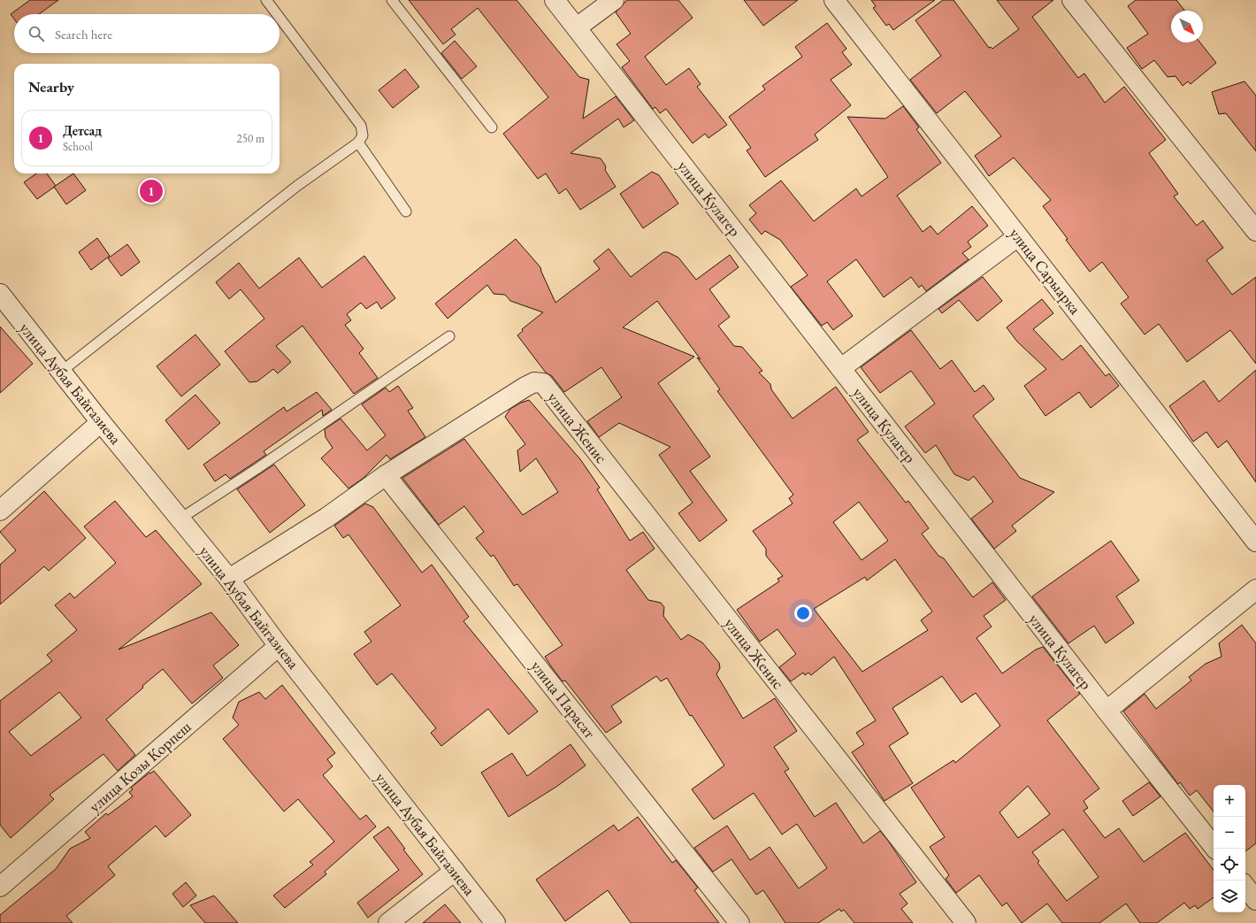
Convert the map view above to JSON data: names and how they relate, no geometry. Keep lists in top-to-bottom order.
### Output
{
  "streets": {
    "street": [
      "улица Кулагер",
      "улица Сарыарка",
      "улица Аубая Байгазиева",
      "улица Женис",
      "улица Парасат",
      "улица Козы Корпеш"
    ]
  },
  "crossings": [
    ["улица Аубая Байгазиева", "улица Козы Корпеш"],
    ["улица Женис", "улица Парасат"]
  ],
  "north": "bottom right",
  "page": {
    "search": "Search here",
    "heading": "Nearby",
    "list": [
      {
        "mark": "1",
        "name": "Детсад",
        "note": "School",
        "value": "250 m"
      }
    ],
    "pins": "1",
    "map_buttons": ["+", "−"]
  }
}
